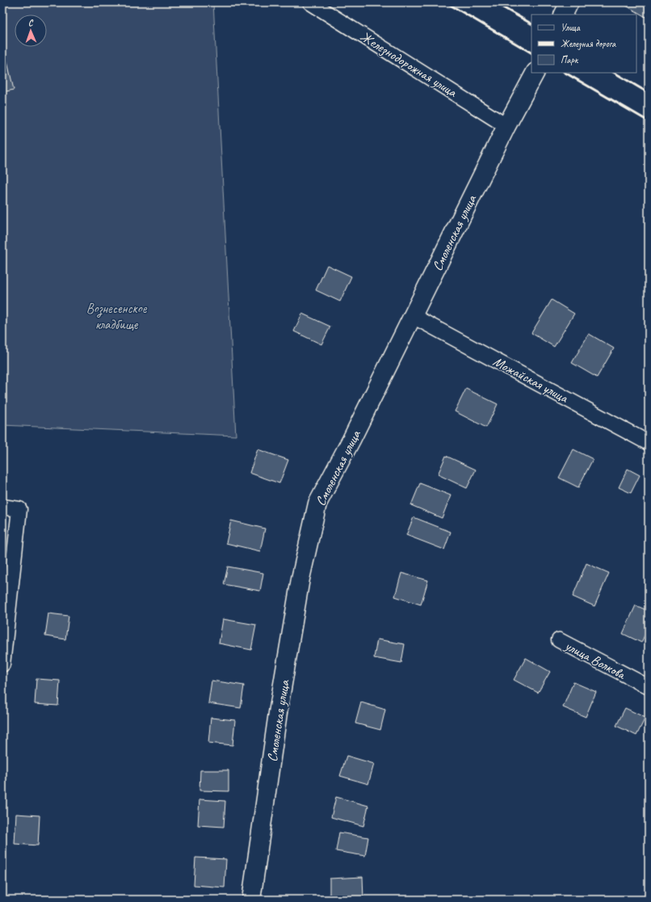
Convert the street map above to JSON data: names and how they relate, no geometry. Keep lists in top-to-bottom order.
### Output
{
  "streets": {
    "street": [
      "Железнодорожная улица",
      "Смоленская улица",
      "Можайская улица",
      "улица Волкова"
    ]
  },
  "crossings": [
    ["Железнодорожная улица", "Смоленская улица"],
    ["Смоленская улица", "Можайская улица"]
  ],
  "parks": ["Вознесенское кладбище"],
  "legend": ["Улица", "Железная дорога", "Парк"],
  "north": "top"
}
